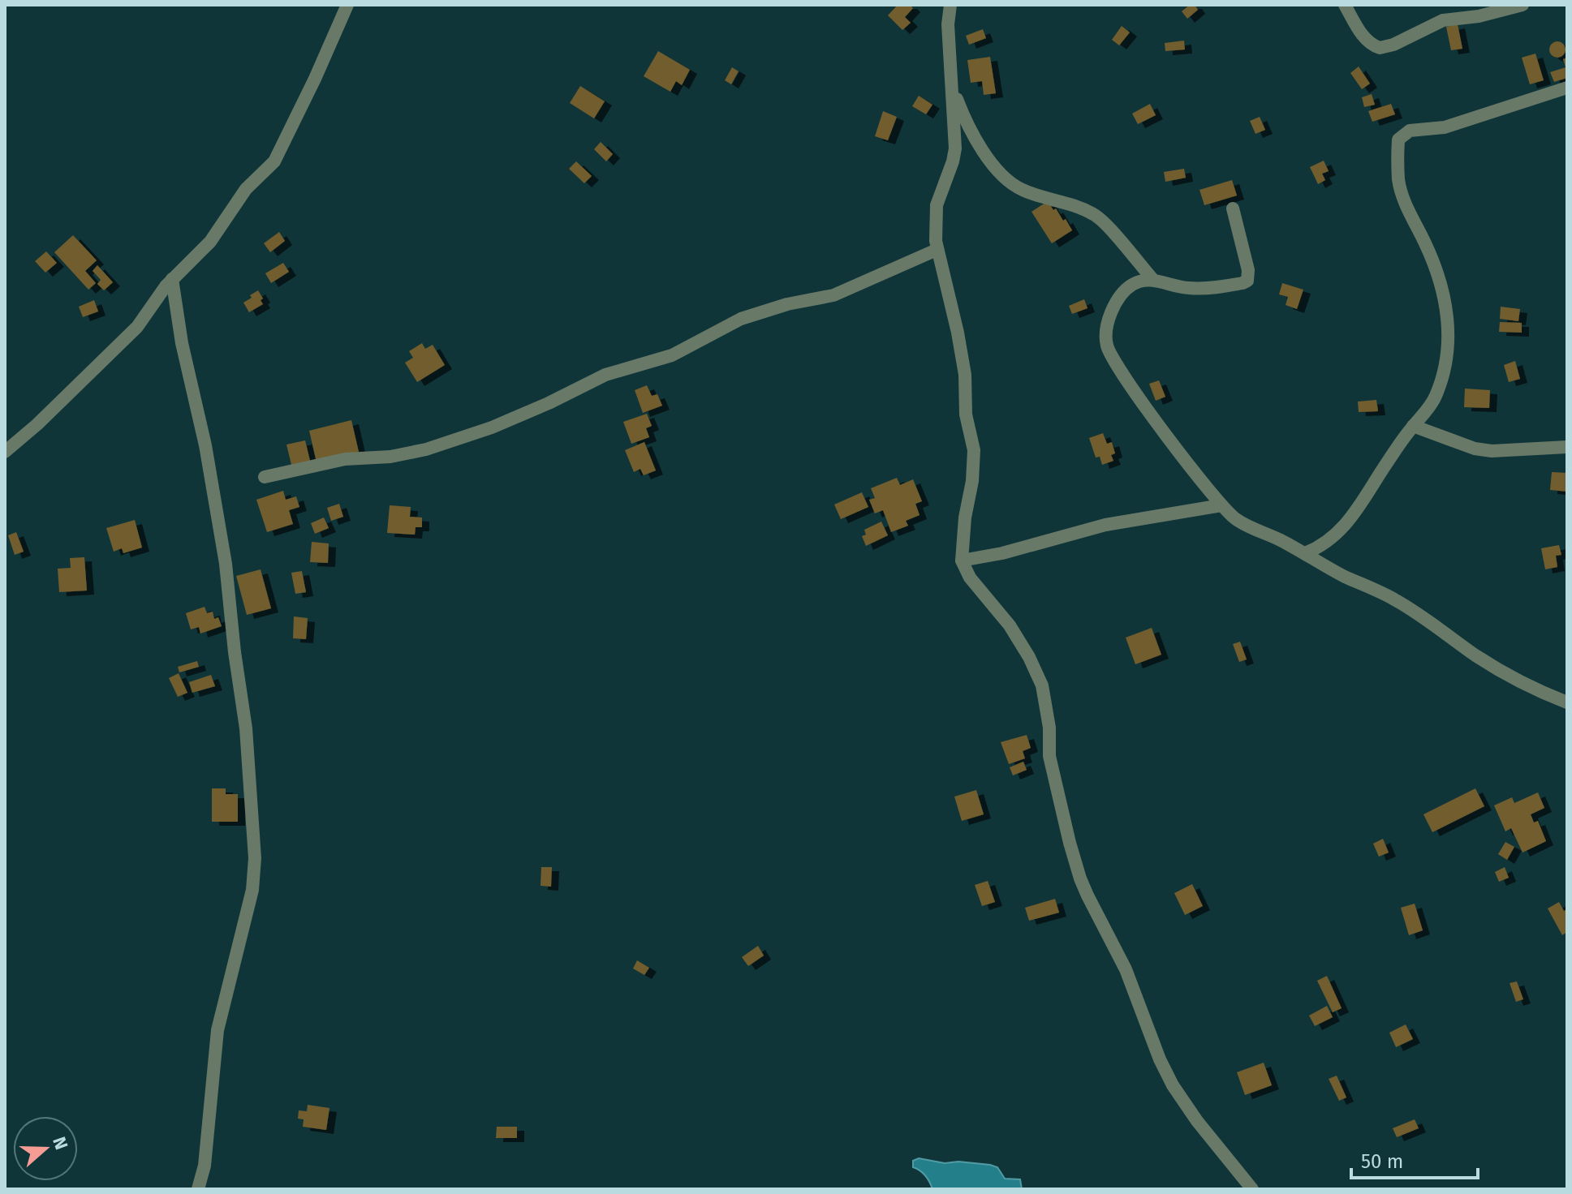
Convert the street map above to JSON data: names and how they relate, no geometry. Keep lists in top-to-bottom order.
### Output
{
  "scale_bar": "50 m",
  "north": "right"
}
